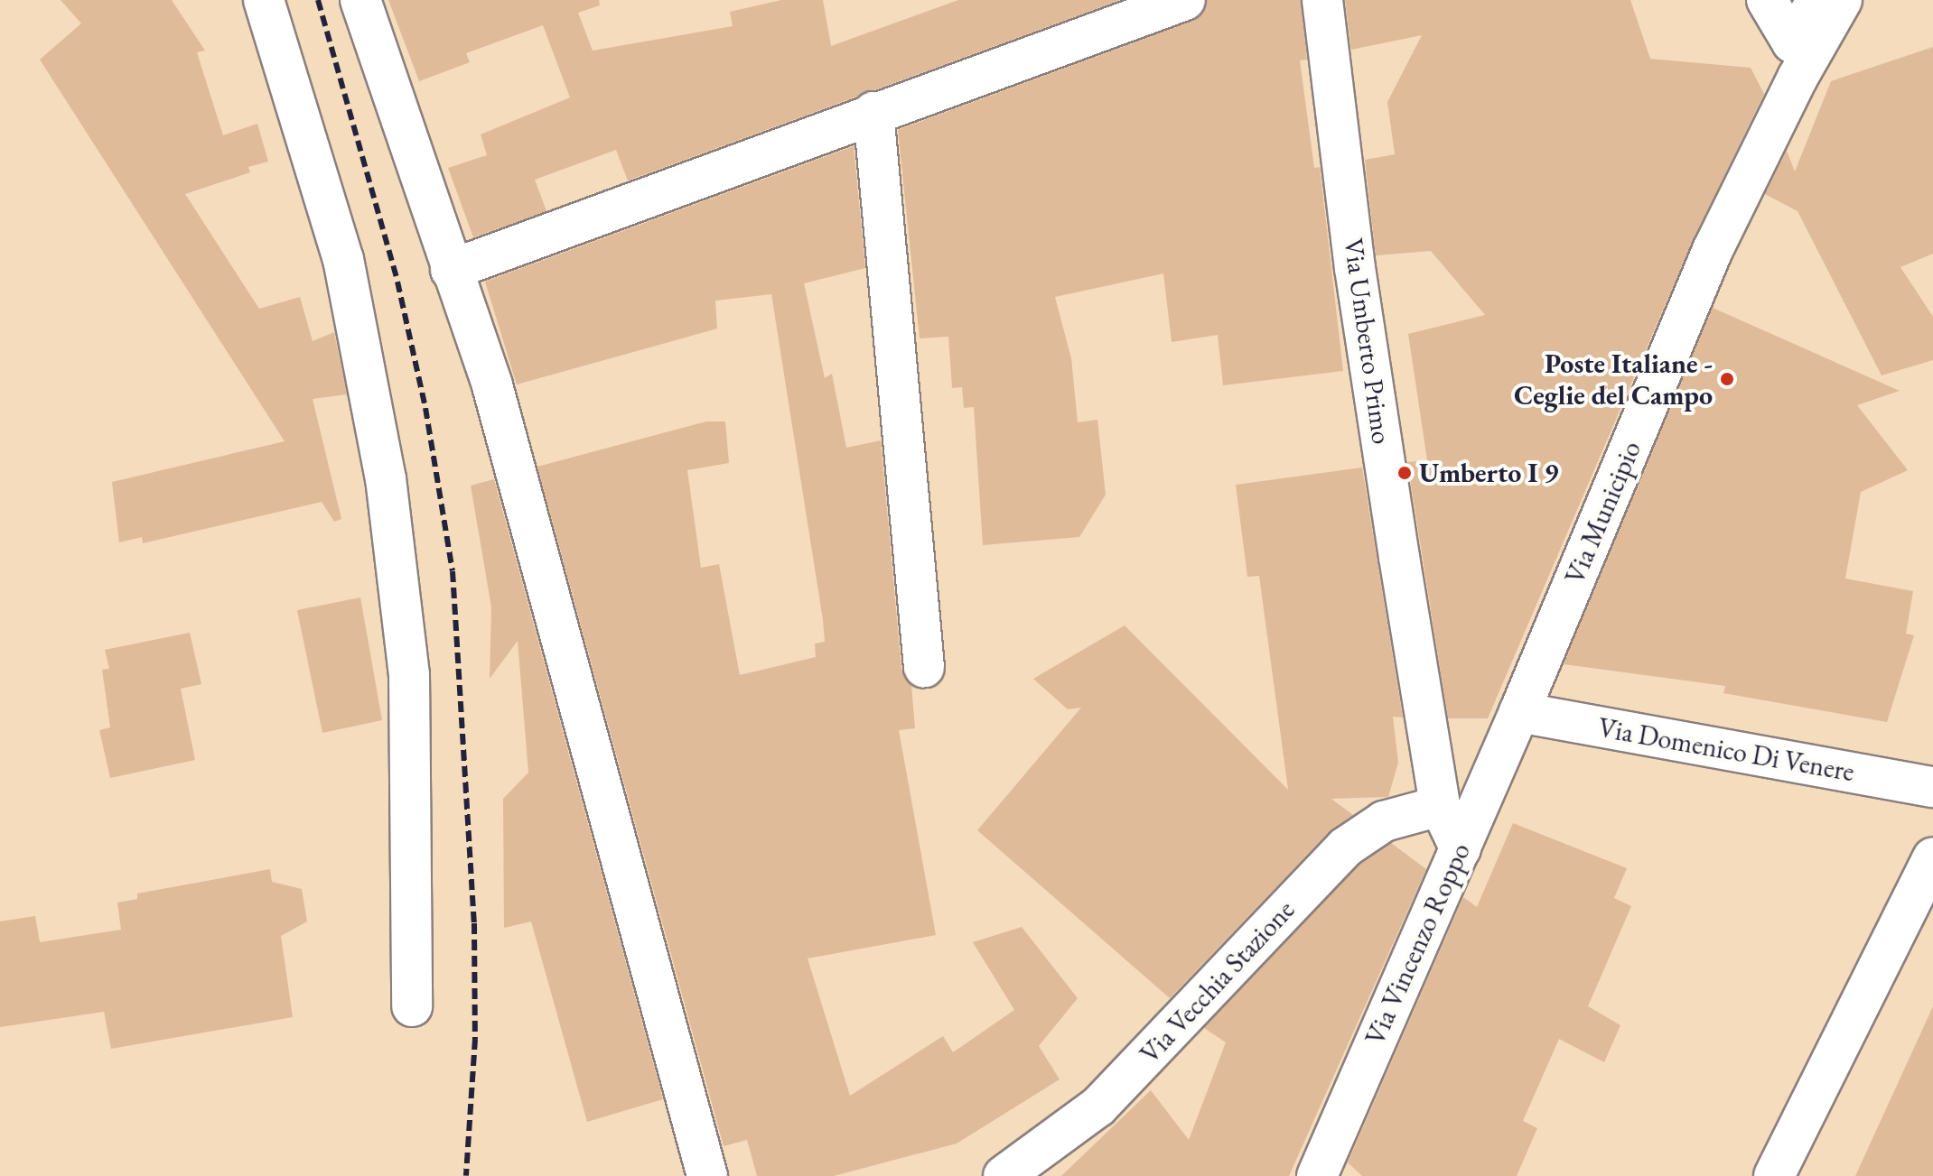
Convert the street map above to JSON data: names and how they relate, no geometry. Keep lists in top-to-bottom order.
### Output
{
  "streets": {
    "street": [
      "Via Umberto Primo",
      "Via Municipio",
      "Via Domenico Di Venere",
      "Via Vincenzo Roppo",
      "Via Vecchia Stazione"
    ]
  },
  "crossings": [
    ["Via Umberto Primo", "Via Vincenzo Roppo"],
    ["Via Umberto Primo", "Via Vecchia Stazione"],
    ["Via Municipio", "Via Domenico Di Venere"],
    ["Via Municipio", "Via Vincenzo Roppo"],
    ["Via Domenico Di Venere", "Via Vincenzo Roppo"]
  ],
  "places": ["Poste Italiane - Ceglie del Campo", "Umberto I 9"]
}
